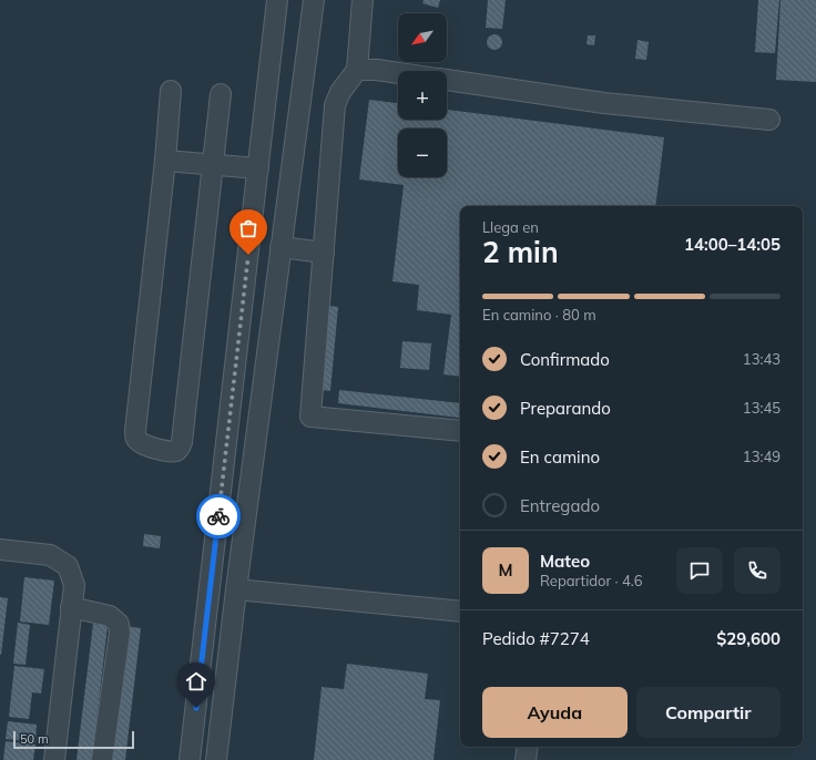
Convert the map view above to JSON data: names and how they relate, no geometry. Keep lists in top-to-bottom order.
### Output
{
  "scale_bar": "50 m",
  "north": "bottom left",
  "page": {
    "map_buttons": ["+", "−"],
    "heading": ["2 min", "Llega en", "14:00–14:05"],
    "panel": [
      "Mateo",
      "Repartidor · 4.6",
      "Pedido #7274",
      "$29,600"
    ],
    "bar": "En camino · 80 m",
    "list": [
      ["Confirmado", "13:43"],
      ["Preparando", "13:45"],
      ["En camino", "13:49"],
      "Entregado"
    ],
    "round": "M",
    "buttons": ["Ayuda", "Compartir"],
    "scale": "50 m"
  }
}
